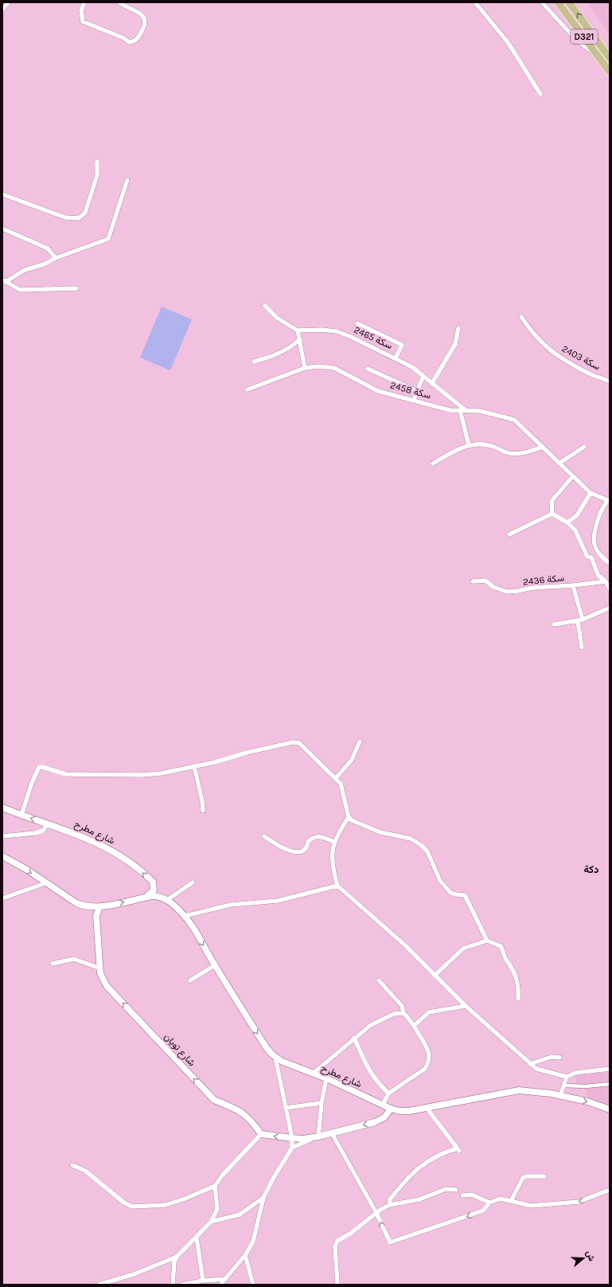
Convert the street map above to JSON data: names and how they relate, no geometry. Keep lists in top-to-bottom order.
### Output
{
  "streets": {
    "main road": ["D321", "شارع مطرح", "شارع تويان"],
    "street": [
      "سكة 2465",
      "سكة 2403",
      "سكة 2458",
      "سكة 2436"
    ]
  },
  "crossings": [
    ["سكة 2465", "سكة 2458"],
    ["شارع مطرح", "شارع تويان"]
  ],
  "one_way": ["شارع تويان"],
  "districts": ["دكة"],
  "north": "right"
}
